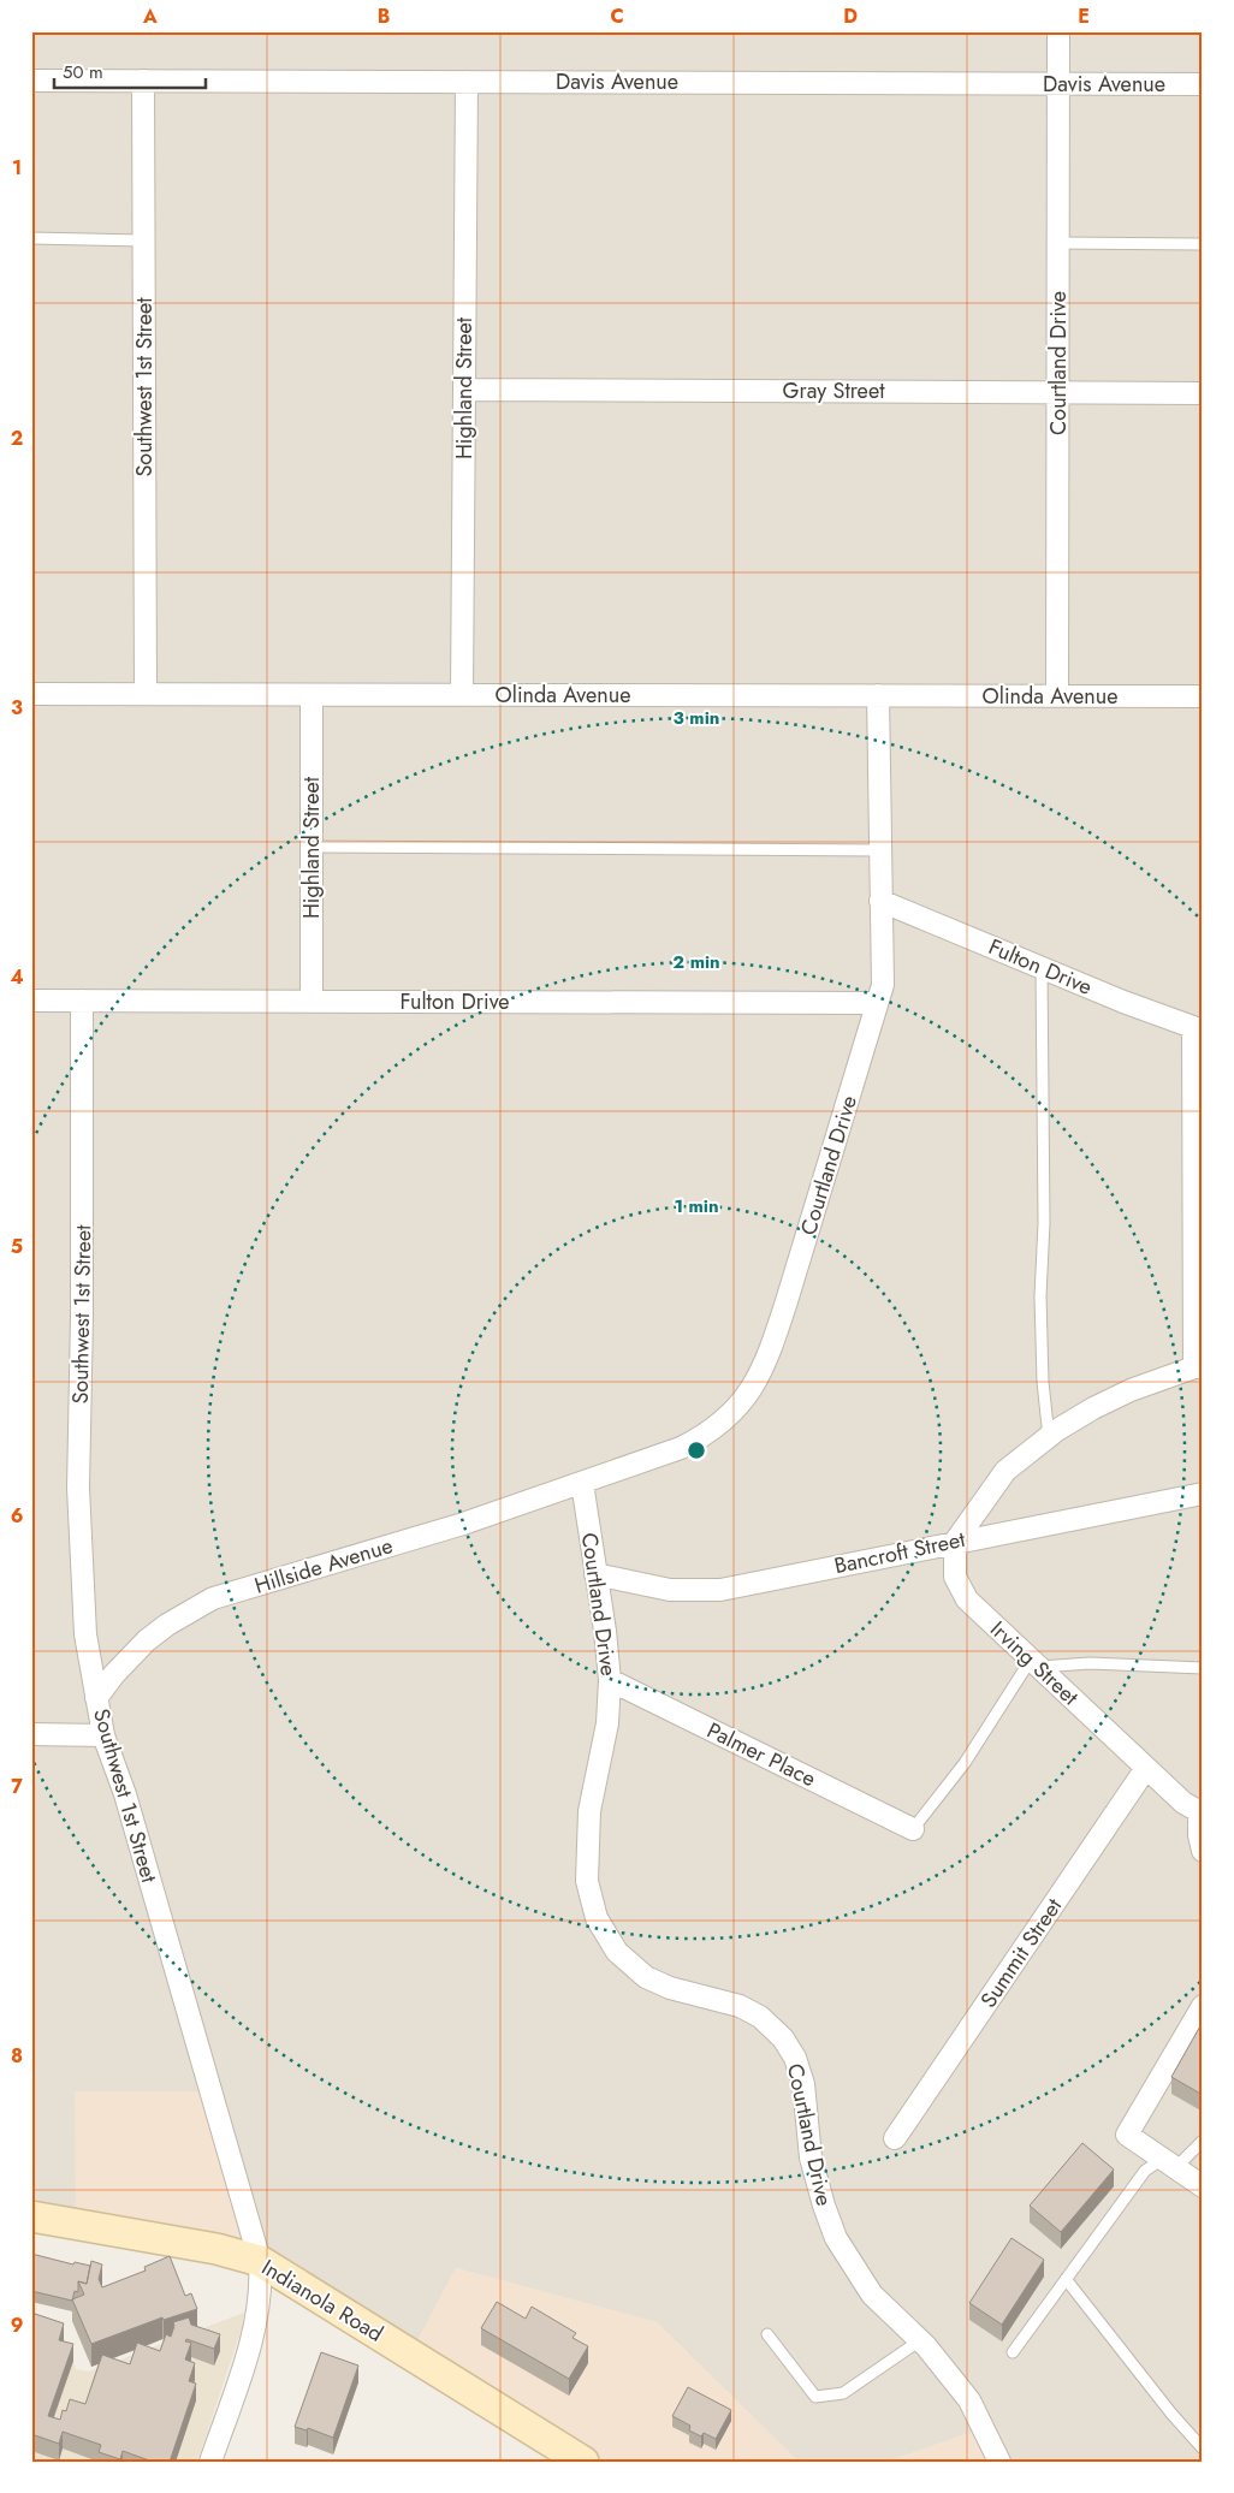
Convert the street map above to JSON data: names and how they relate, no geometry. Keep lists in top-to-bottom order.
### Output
{
  "streets": {
    "main road": ["Indianola Road"],
    "street": [
      "Davis Avenue",
      "Courtland Drive",
      "Southwest 1st Street",
      "Highland Street",
      "Gray Street",
      "Olinda Avenue",
      "Fulton Drive",
      "Bancroft Street",
      "Hillside Avenue",
      "Irving Street",
      "Palmer Place",
      "Summit Street"
    ]
  },
  "crossings": [
    ["Davis Avenue", "Courtland Drive"],
    ["Davis Avenue", "Southwest 1st Street"],
    ["Davis Avenue", "Highland Street"],
    ["Courtland Drive", "Gray Street"],
    ["Courtland Drive", "Olinda Avenue"],
    ["Courtland Drive", "Fulton Drive"],
    ["Courtland Drive", "Bancroft Street"],
    ["Courtland Drive", "Hillside Avenue"],
    ["Courtland Drive", "Palmer Place"],
    ["Southwest 1st Street", "Olinda Avenue"],
    ["Southwest 1st Street", "Fulton Drive"],
    ["Southwest 1st Street", "Hillside Avenue"],
    ["Southwest 1st Street", "Indianola Road"],
    ["Highland Street", "Gray Street"],
    ["Highland Street", "Olinda Avenue"],
    ["Highland Street", "Fulton Drive"],
    ["Bancroft Street", "Irving Street"],
    ["Irving Street", "Summit Street"]
  ],
  "scale_bar": "50 m",
  "grid": {
    "columns": [
      "A",
      "B",
      "C",
      "D",
      "E"
    ],
    "rows": [
      "1",
      "2",
      "3",
      "4",
      "5",
      "6",
      "7",
      "8",
      "9"
    ]
  },
  "rings": ["3 min", "2 min", "1 min"]
}
